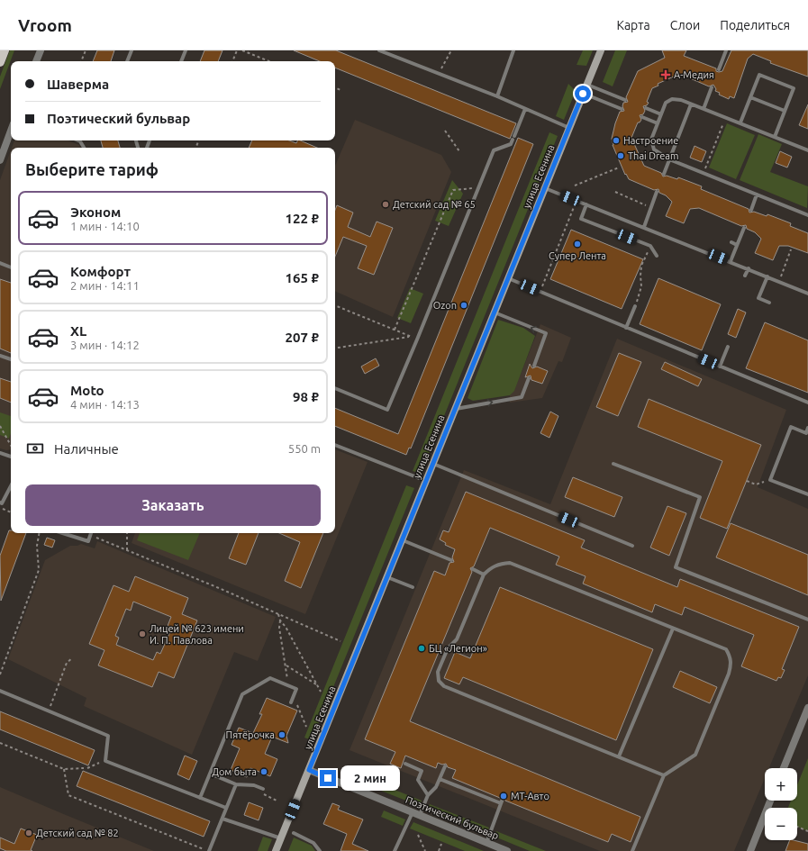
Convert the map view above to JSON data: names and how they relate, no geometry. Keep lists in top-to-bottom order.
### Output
{
  "streets": {
    "street": ["улица Есенина", "Поэтический бульвар"]
  },
  "crossings": [
    ["улица Есенина", "Поэтический бульвар"]
  ],
  "places": {
    "health": ["А-Медия"],
    "other": [
      "Настроение",
      "Thai Dream",
      "Детский сад № 65",
      "Супер Лента",
      "Ozon",
      "Лицей № 623 имени И. П. Павлова",
      "БЦ «Легион»",
      "Пятёрочка",
      "Дом быта",
      "МТ-Авто",
      "Детский сад № 82"
    ]
  },
  "page": {
    "header": "Vroom",
    "nav": ["Карта", "Слои", "Поделиться"],
    "banner": ["Шаверма", "Поэтический бульвар"],
    "heading": "Выберите тариф",
    "list": [
      {
        "name": "Эконом",
        "note": "1 мин · 14:10",
        "value": "122 ₽"
      },
      {
        "name": "Комфорт",
        "note": "2 мин · 14:11",
        "value": "165 ₽"
      },
      {
        "name": "XL",
        "note": "3 мин · 14:12",
        "value": "207 ₽"
      },
      {
        "name": "Moto",
        "note": "4 мин · 14:13",
        "value": "98 ₽"
      }
    ],
    "pay": ["Наличные", "550 m"],
    "buttons": "Заказать",
    "bubble": "2 мин",
    "map_buttons": ["+", "−"]
  }
}
